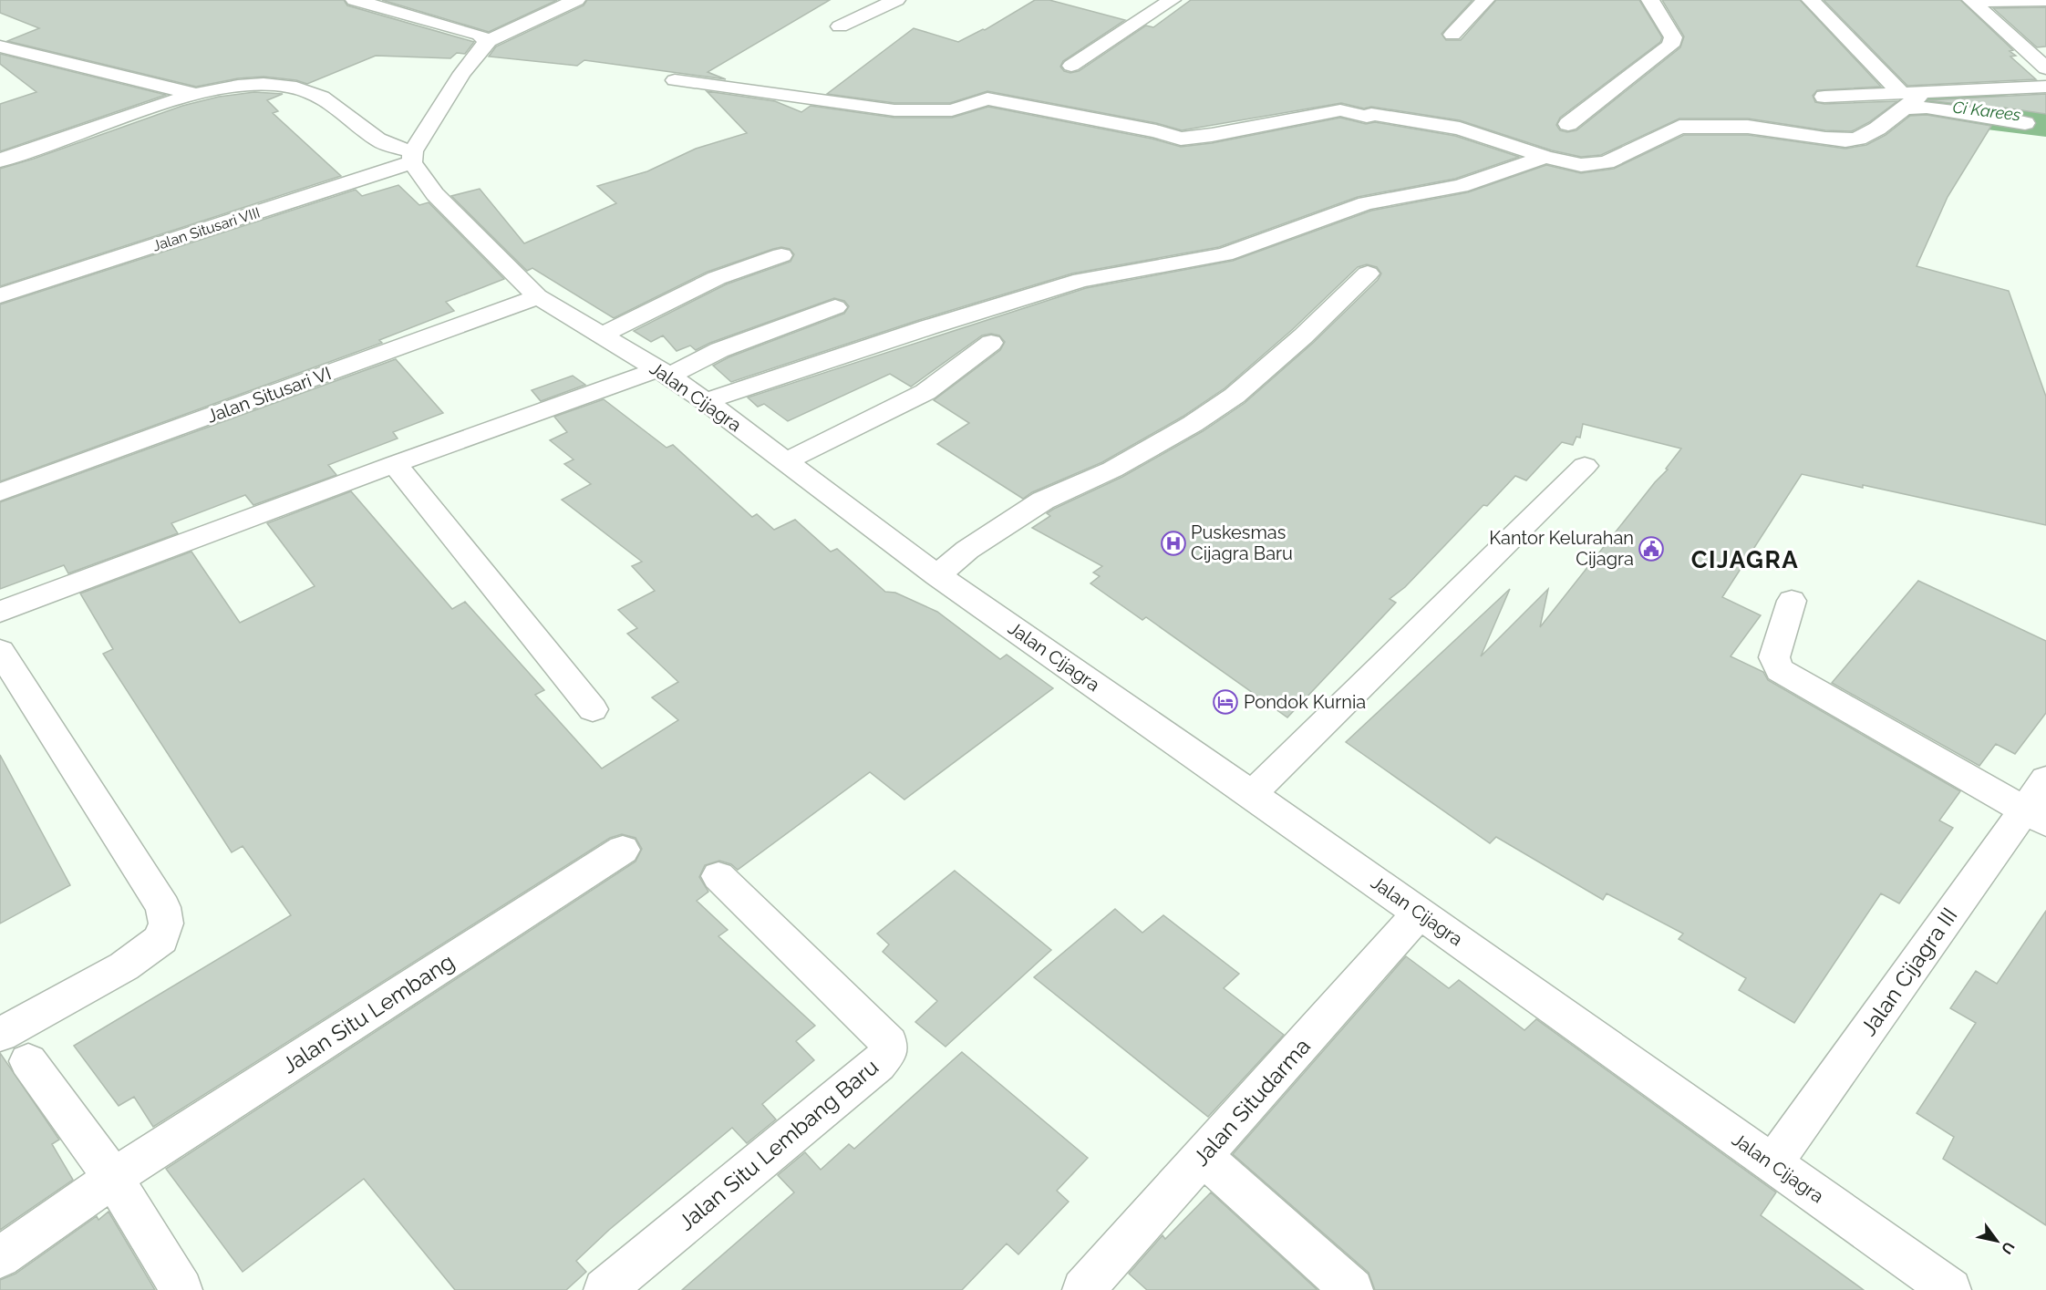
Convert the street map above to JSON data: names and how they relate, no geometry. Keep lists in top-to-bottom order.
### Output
{
  "streets": {
    "street": [
      "Jalan Situsari VIII",
      "Jalan Situsari VI",
      "Jalan Cijagra",
      "Jalan Cijagra III",
      "Jalan Situ Lembang",
      "Jalan Situdarma",
      "Jalan Situ Lembang Baru"
    ]
  },
  "crossings": [
    ["Jalan Situsari VIII", "Jalan Cijagra"],
    ["Jalan Situsari VI", "Jalan Cijagra"],
    ["Jalan Cijagra", "Jalan Cijagra III"],
    ["Jalan Cijagra", "Jalan Situdarma"]
  ],
  "districts": ["CIJAGRA"],
  "water": ["Ci Karees"],
  "places": {
    "hospital": ["Puskesmas Cijagra Baru"],
    "public building": ["Kantor Kelurahan Cijagra"],
    "hotel": ["Pondok Kurnia"]
  },
  "north": "bottom right"
}
